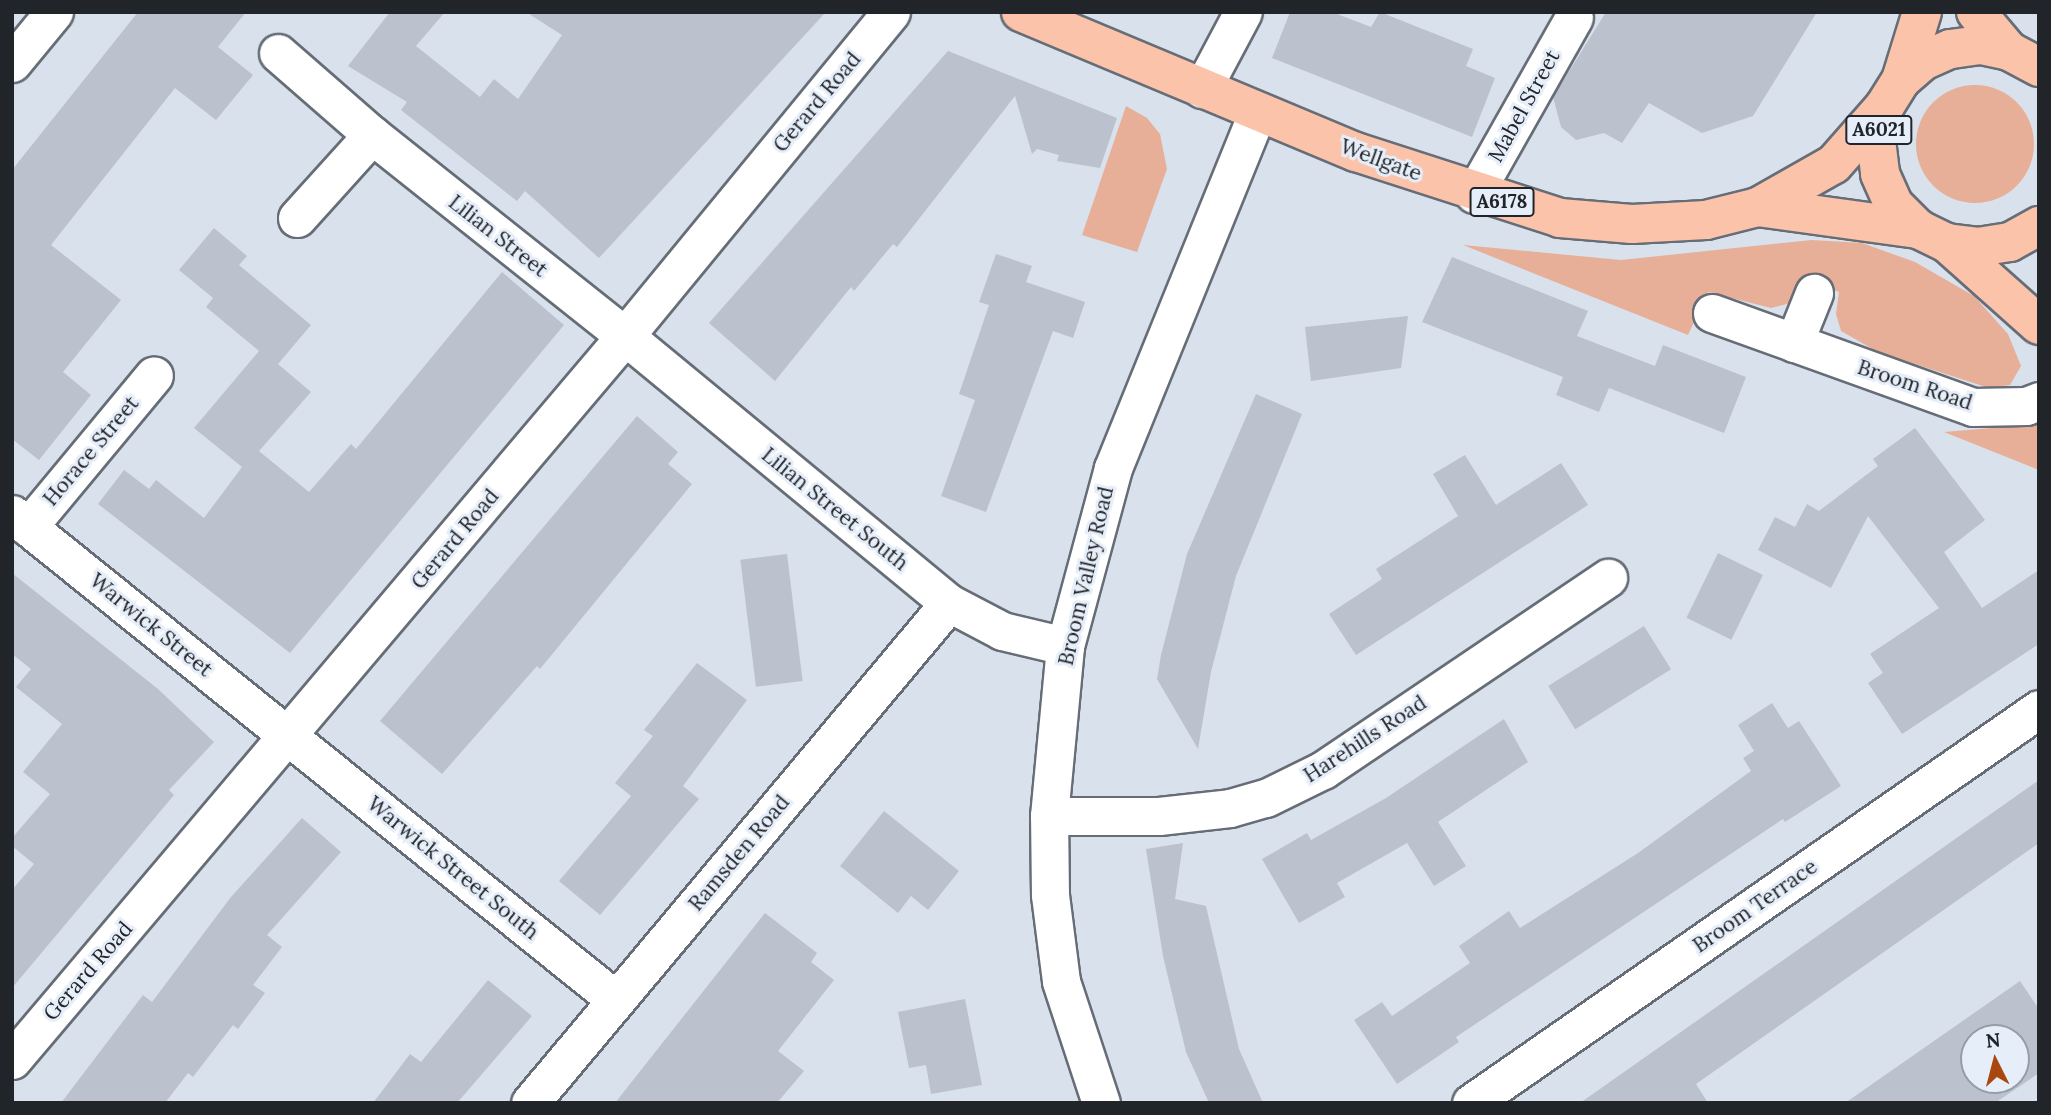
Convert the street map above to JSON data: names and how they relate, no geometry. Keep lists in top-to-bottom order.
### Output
{
  "streets": {
    "main road": ["A6021", "Wellgate", "A6178"],
    "street": [
      "Gerard Road",
      "Mabel Street",
      "Lilian Street",
      "Broom Road",
      "Horace Street",
      "Lilian Street South",
      "Broom Valley Road",
      "Warwick Street",
      "Harehills Road",
      "Ramsden Road",
      "Warwick Street South",
      "Broom Terrace"
    ]
  },
  "crossings": [
    ["Gerard Road", "Lilian Street"],
    ["Gerard Road", "Lilian Street South"],
    ["Gerard Road", "Warwick Street"],
    ["Gerard Road", "Warwick Street South"],
    ["Mabel Street", "Wellgate"],
    ["A6021", "Wellgate"],
    ["Wellgate", "Broom Valley Road"],
    ["Lilian Street", "Lilian Street South"],
    ["Horace Street", "Warwick Street"],
    ["Lilian Street South", "Broom Valley Road"],
    ["Lilian Street South", "Ramsden Road"],
    ["Broom Valley Road", "Harehills Road"],
    ["Warwick Street", "Warwick Street South"],
    ["Ramsden Road", "Warwick Street South"]
  ],
  "north": "top"
}
